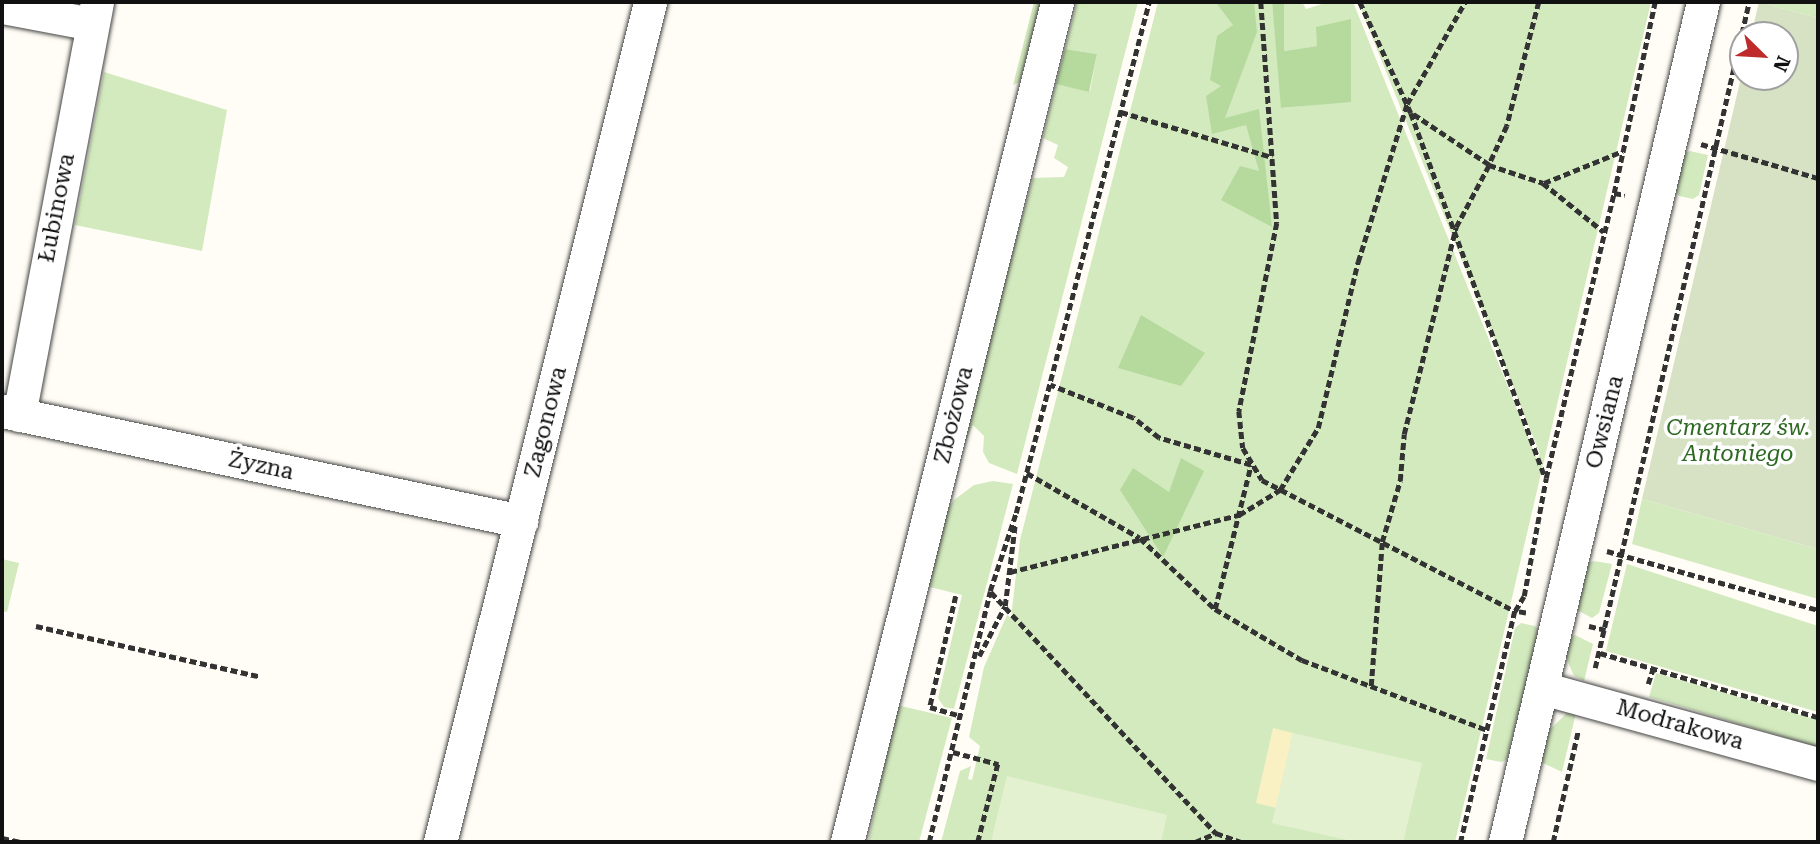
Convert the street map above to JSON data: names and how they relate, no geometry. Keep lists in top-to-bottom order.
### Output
{
  "streets": {
    "street": [
      "Łubinowa",
      "Zbożowa",
      "Zagonowa",
      "Owsiana",
      "Żyzna",
      "Modrakowa"
    ]
  },
  "crossings": [
    ["Łubinowa", "Żyzna"],
    ["Zagonowa", "Żyzna"],
    ["Owsiana", "Modrakowa"]
  ],
  "parks": ["Cmentarz św. Antoniego"],
  "north": "bottom right"
}
